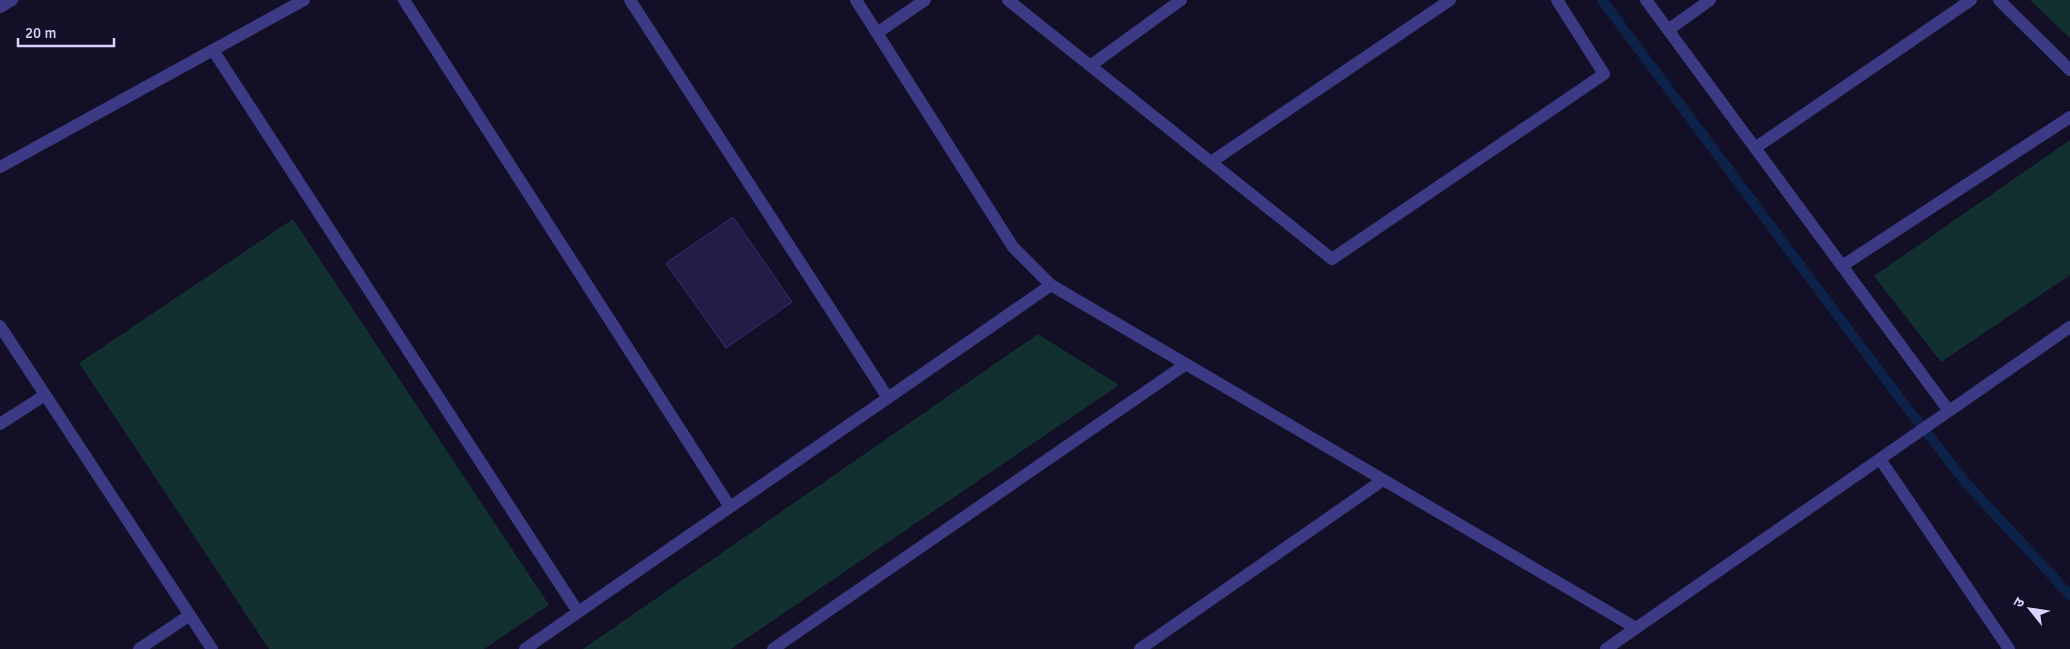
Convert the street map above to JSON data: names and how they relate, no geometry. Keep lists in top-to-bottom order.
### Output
{
  "scale_bar": "20 m",
  "north": "top left"
}
